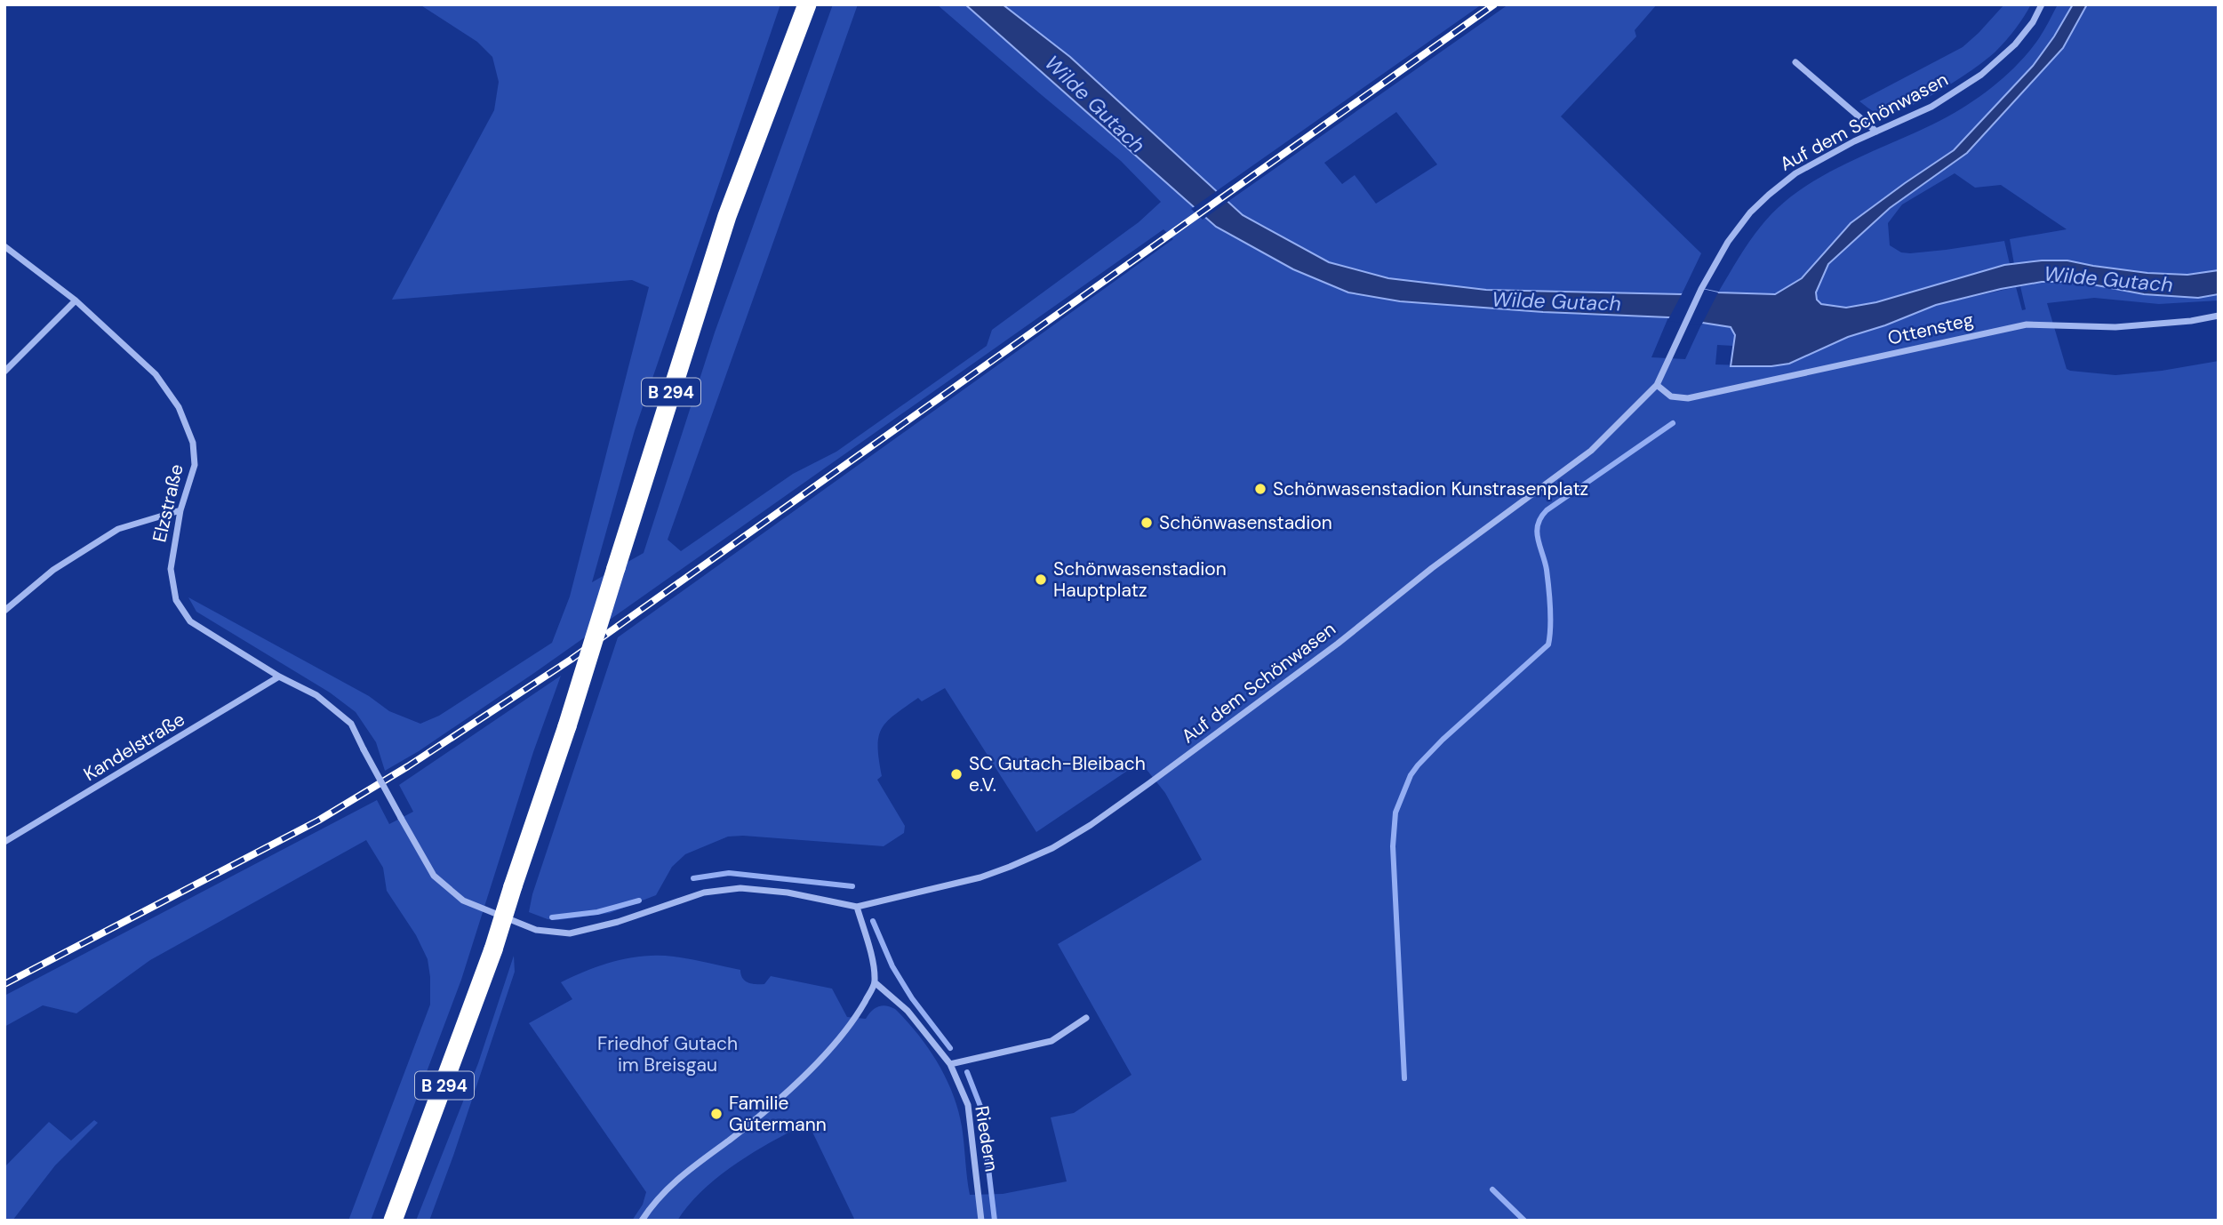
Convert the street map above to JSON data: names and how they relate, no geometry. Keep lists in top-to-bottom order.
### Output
{
  "streets": {
    "highway": ["B 294"],
    "street": [
      "Auf dem Schönwasen",
      "Ottensteg",
      "Elzstraße",
      "Kandelstraße",
      "Riedern"
    ]
  },
  "crossings": [
    ["Auf dem Schönwasen", "Ottensteg"],
    ["Auf dem Schönwasen", "Elzstraße"],
    ["Elzstraße", "Kandelstraße"]
  ],
  "water": ["Wilde Gutach"],
  "parks": ["Friedhof Gutach im Breisgau"],
  "places": [
    "Schönwasenstadion Kunstrasenplatz",
    "Schönwasenstadion",
    "Schönwasenstadion Hauptplatz",
    "SC Gutach-Bleibach e.V.",
    "Familie Gütermann"
  ]
}
